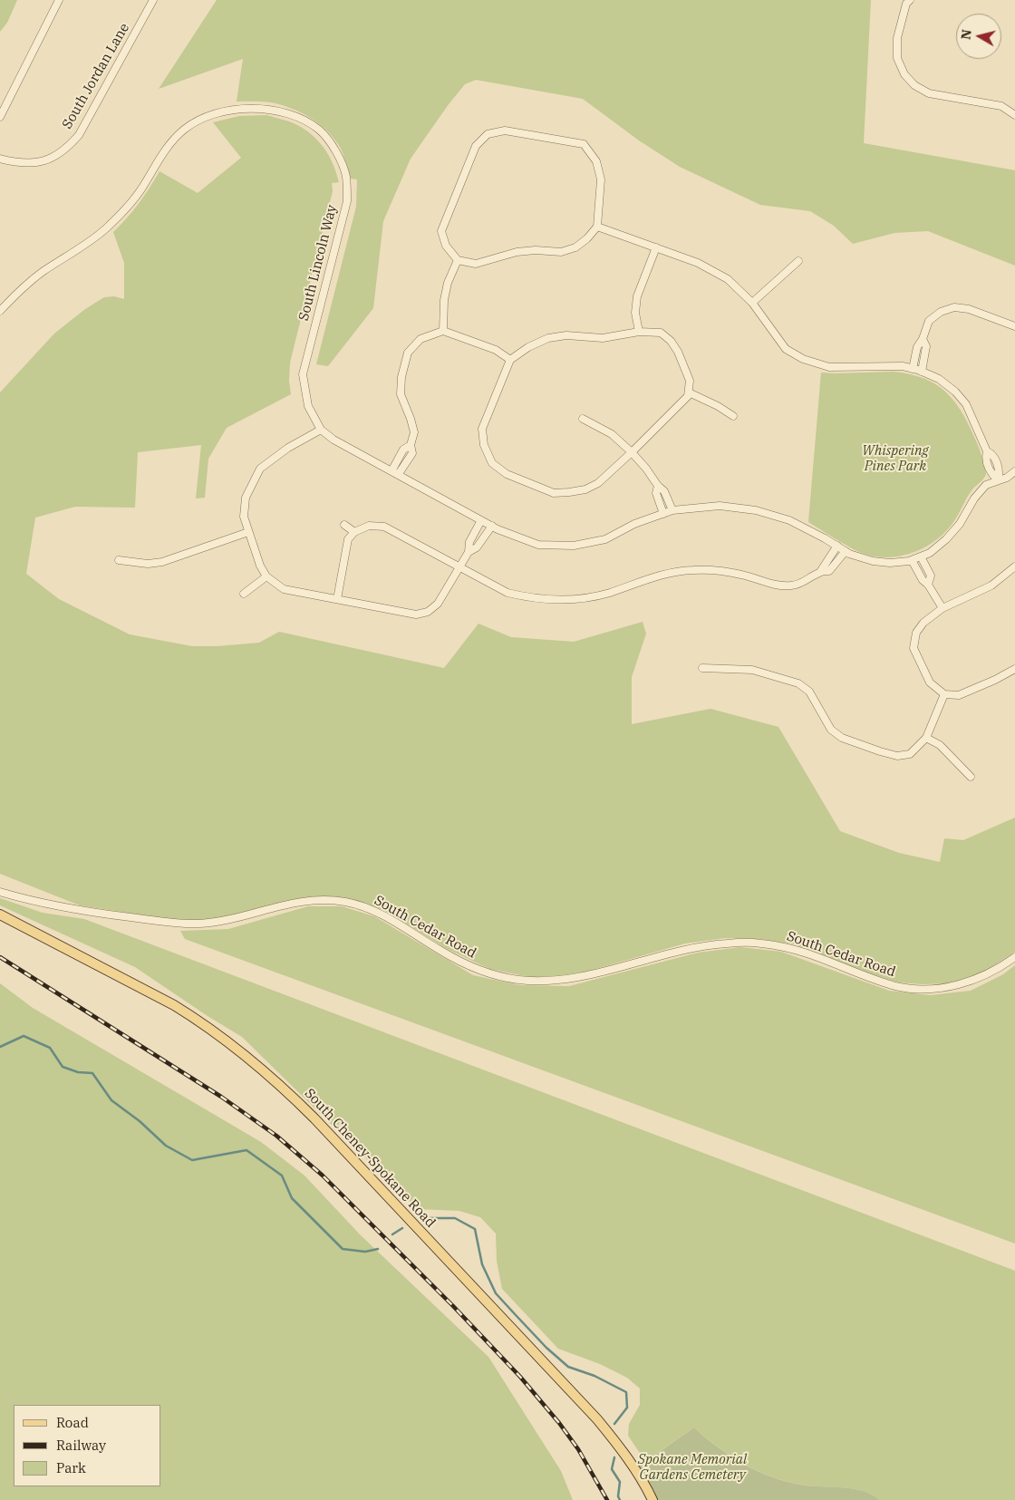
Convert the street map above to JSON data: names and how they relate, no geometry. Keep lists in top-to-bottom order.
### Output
{
  "streets": {
    "main road": ["South Cheney-Spokane Road"],
    "street": ["South Jordan Lane", "South Lincoln Way", "South Cedar Road"]
  },
  "parks": ["Whispering Pines Park", "Spokane Memorial Gardens Cemetery"],
  "legend": ["Road", "Railway", "Park"],
  "north": "left"
}
